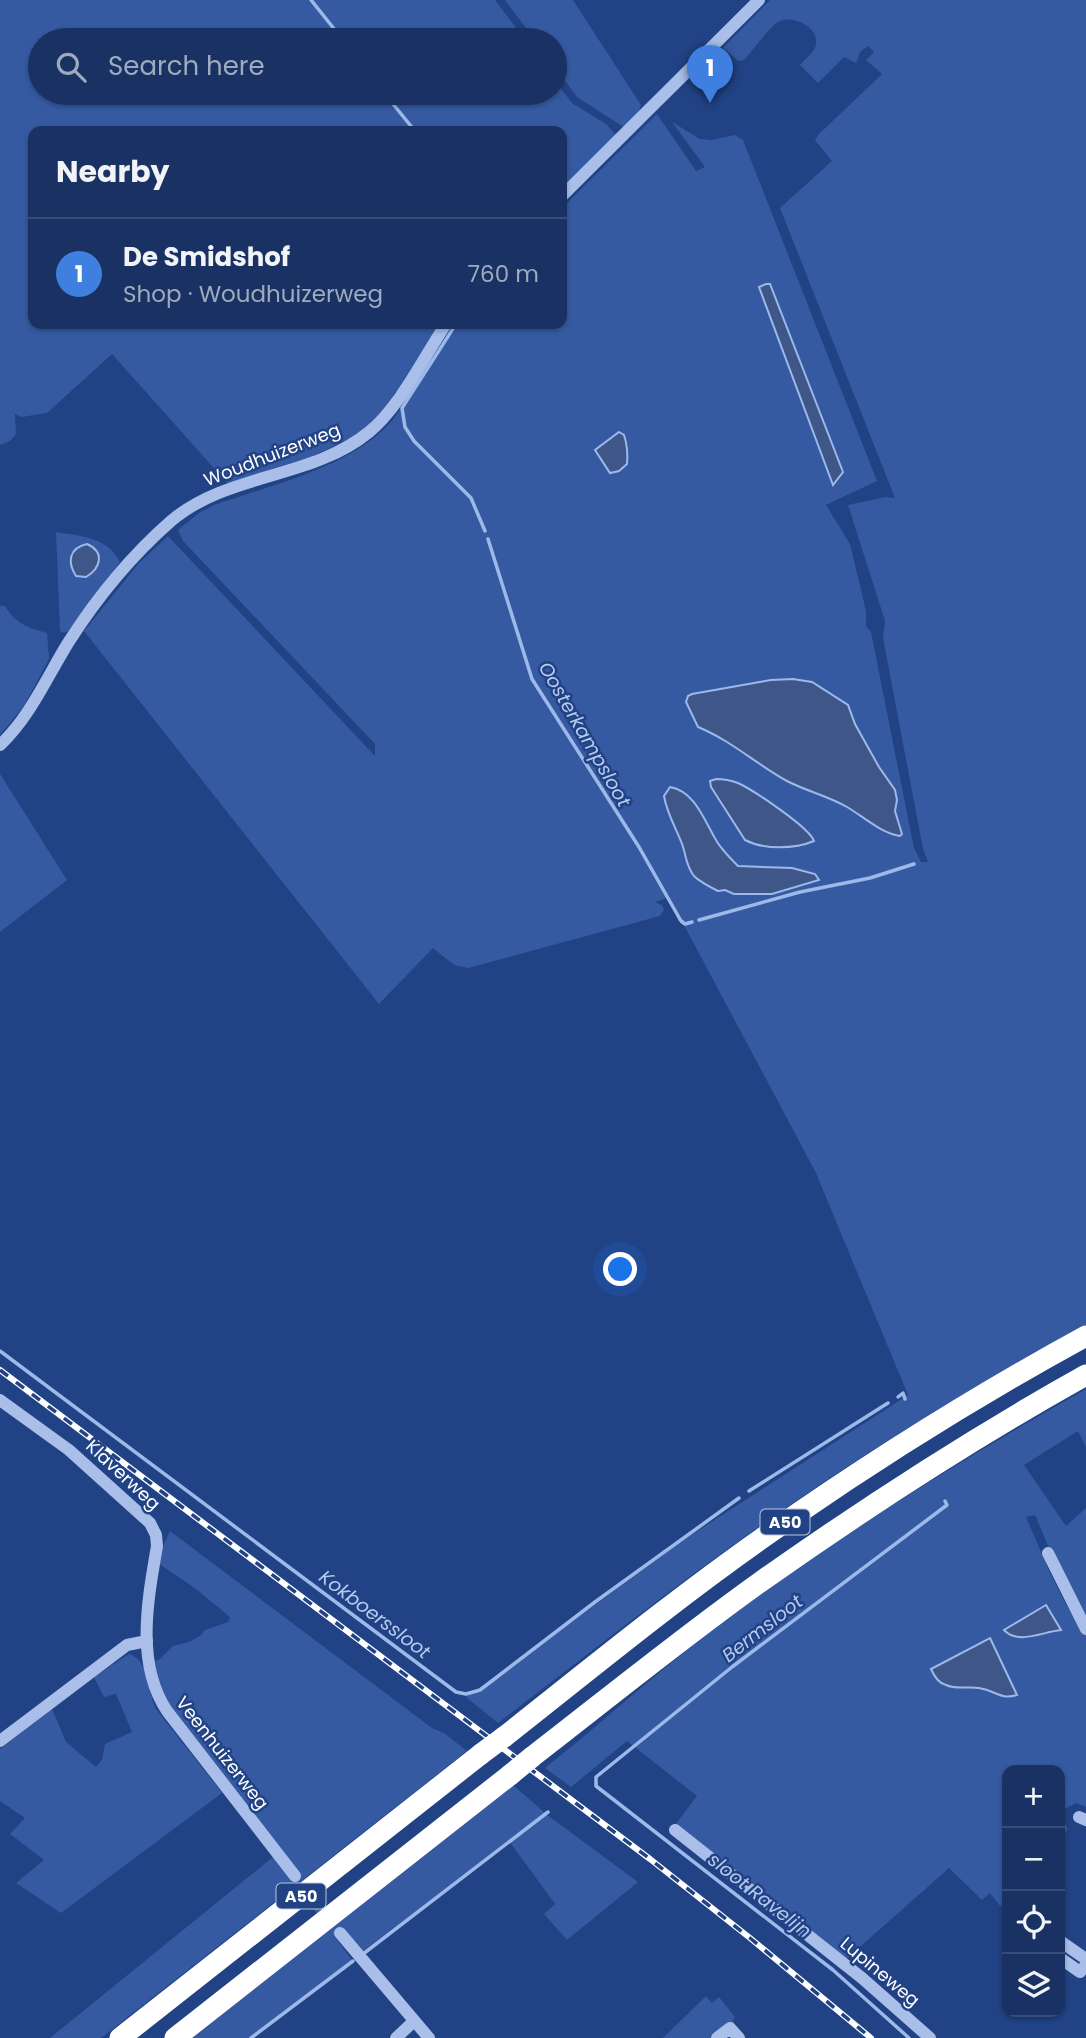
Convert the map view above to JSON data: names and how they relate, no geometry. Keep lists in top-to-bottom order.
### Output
{
  "streets": {
    "highway": ["A50"],
    "street": [
      "Woudhuizerweg",
      "Klaverweg",
      "Veenhuizerweg",
      "Lupineweg"
    ]
  },
  "crossings": [
    ["Klaverweg", "Veenhuizerweg"]
  ],
  "water": [
    "Oosterkampsloot",
    "Kokboerssloot",
    "Bermsloot",
    "sloot Ravelijn"
  ],
  "page": {
    "search": "Search here",
    "pins": "1",
    "heading": "Nearby",
    "list": [
      {
        "mark": "1",
        "name": "De Smidshof",
        "note": "Shop · Woudhuizerweg",
        "value": "760 m"
      }
    ],
    "map_buttons": ["+", "−"]
  }
}
